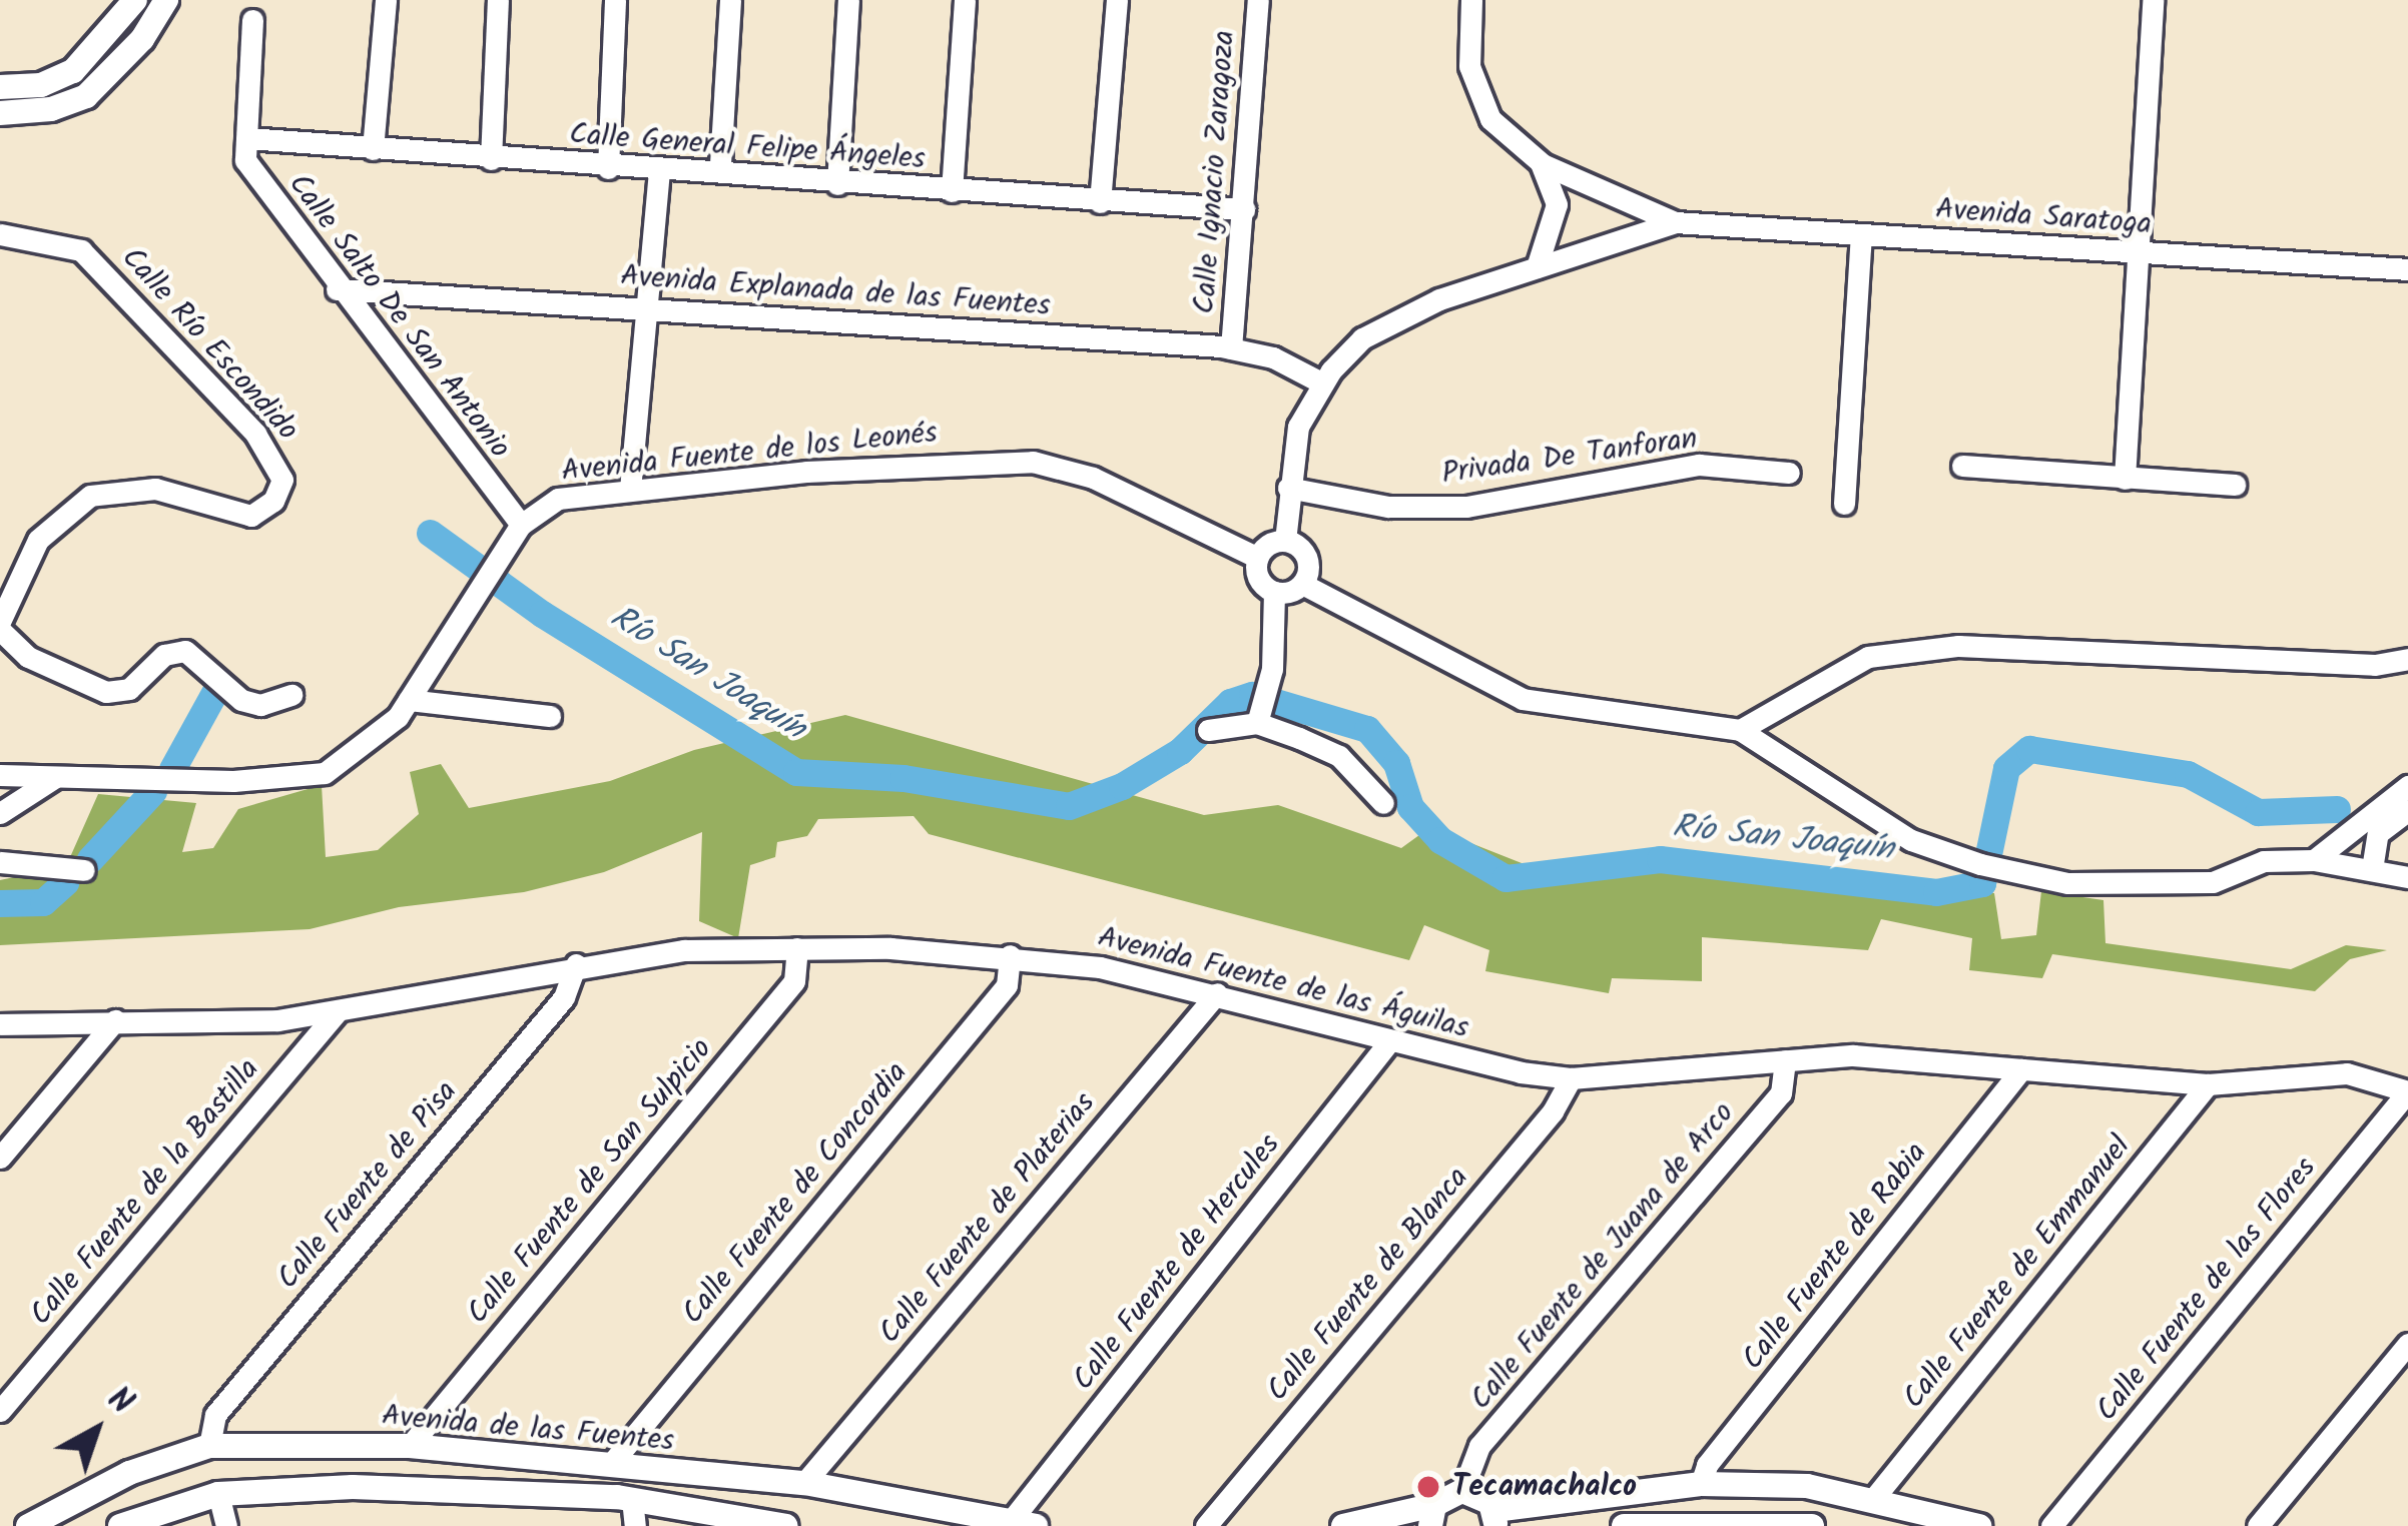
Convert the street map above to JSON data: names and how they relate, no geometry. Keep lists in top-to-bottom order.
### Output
{
  "streets": {
    "main road": ["Avenida de las Fuentes"],
    "street": [
      "Calle General Felipe Ángeles",
      "Calle Ignacio Zaragoza",
      "Avenida Saratoga",
      "Avenida Explanada de las Fuentes",
      "Calle Salto De San Antonio",
      "Calle Río Escondido",
      "Avenida Fuente de los Leonés",
      "Privada De Tanforan",
      "Avenida Fuente de las Águilas",
      "Calle Fuente de San Sulpicio",
      "Calle Fuente de Pisa",
      "Calle Fuente de la Bastilla",
      "Calle Fuente de Concordia",
      "Calle Fuente de Platerias",
      "Calle Fuente de Juana de Arco",
      "Calle Fuente de Rabia",
      "Calle Fuente de Hercules",
      "Calle Fuente de Emmanuel",
      "Calle Fuente de Blanca",
      "Calle Fuente de las Flores"
    ]
  },
  "crossings": [
    ["Calle General Felipe Ángeles", "Calle Ignacio Zaragoza"],
    ["Calle General Felipe Ángeles", "Calle Salto De San Antonio"],
    ["Calle Ignacio Zaragoza", "Avenida Explanada de las Fuentes"],
    ["Avenida Explanada de las Fuentes", "Calle Salto De San Antonio"],
    ["Calle Salto De San Antonio", "Avenida Fuente de los Leonés"],
    ["Avenida Fuente de las Águilas", "Calle Fuente de San Sulpicio"],
    ["Avenida Fuente de las Águilas", "Calle Fuente de Pisa"],
    ["Avenida Fuente de las Águilas", "Calle Fuente de la Bastilla"],
    ["Avenida Fuente de las Águilas", "Calle Fuente de Concordia"],
    ["Avenida Fuente de las Águilas", "Calle Fuente de Platerias"],
    ["Avenida Fuente de las Águilas", "Calle Fuente de Juana de Arco"],
    ["Avenida Fuente de las Águilas", "Calle Fuente de Rabia"],
    ["Avenida Fuente de las Águilas", "Calle Fuente de Hercules"],
    ["Avenida Fuente de las Águilas", "Calle Fuente de Emmanuel"],
    ["Avenida Fuente de las Águilas", "Calle Fuente de Blanca"],
    ["Avenida Fuente de las Águilas", "Calle Fuente de las Flores"],
    ["Calle Fuente de San Sulpicio", "Avenida de las Fuentes"],
    ["Calle Fuente de Pisa", "Avenida de las Fuentes"],
    ["Calle Fuente de Concordia", "Avenida de las Fuentes"],
    ["Calle Fuente de Platerias", "Avenida de las Fuentes"],
    ["Calle Fuente de Hercules", "Avenida de las Fuentes"]
  ],
  "water": ["Río San Joaquín"],
  "places": ["Tecamachalco"],
  "north": "top right"
}
